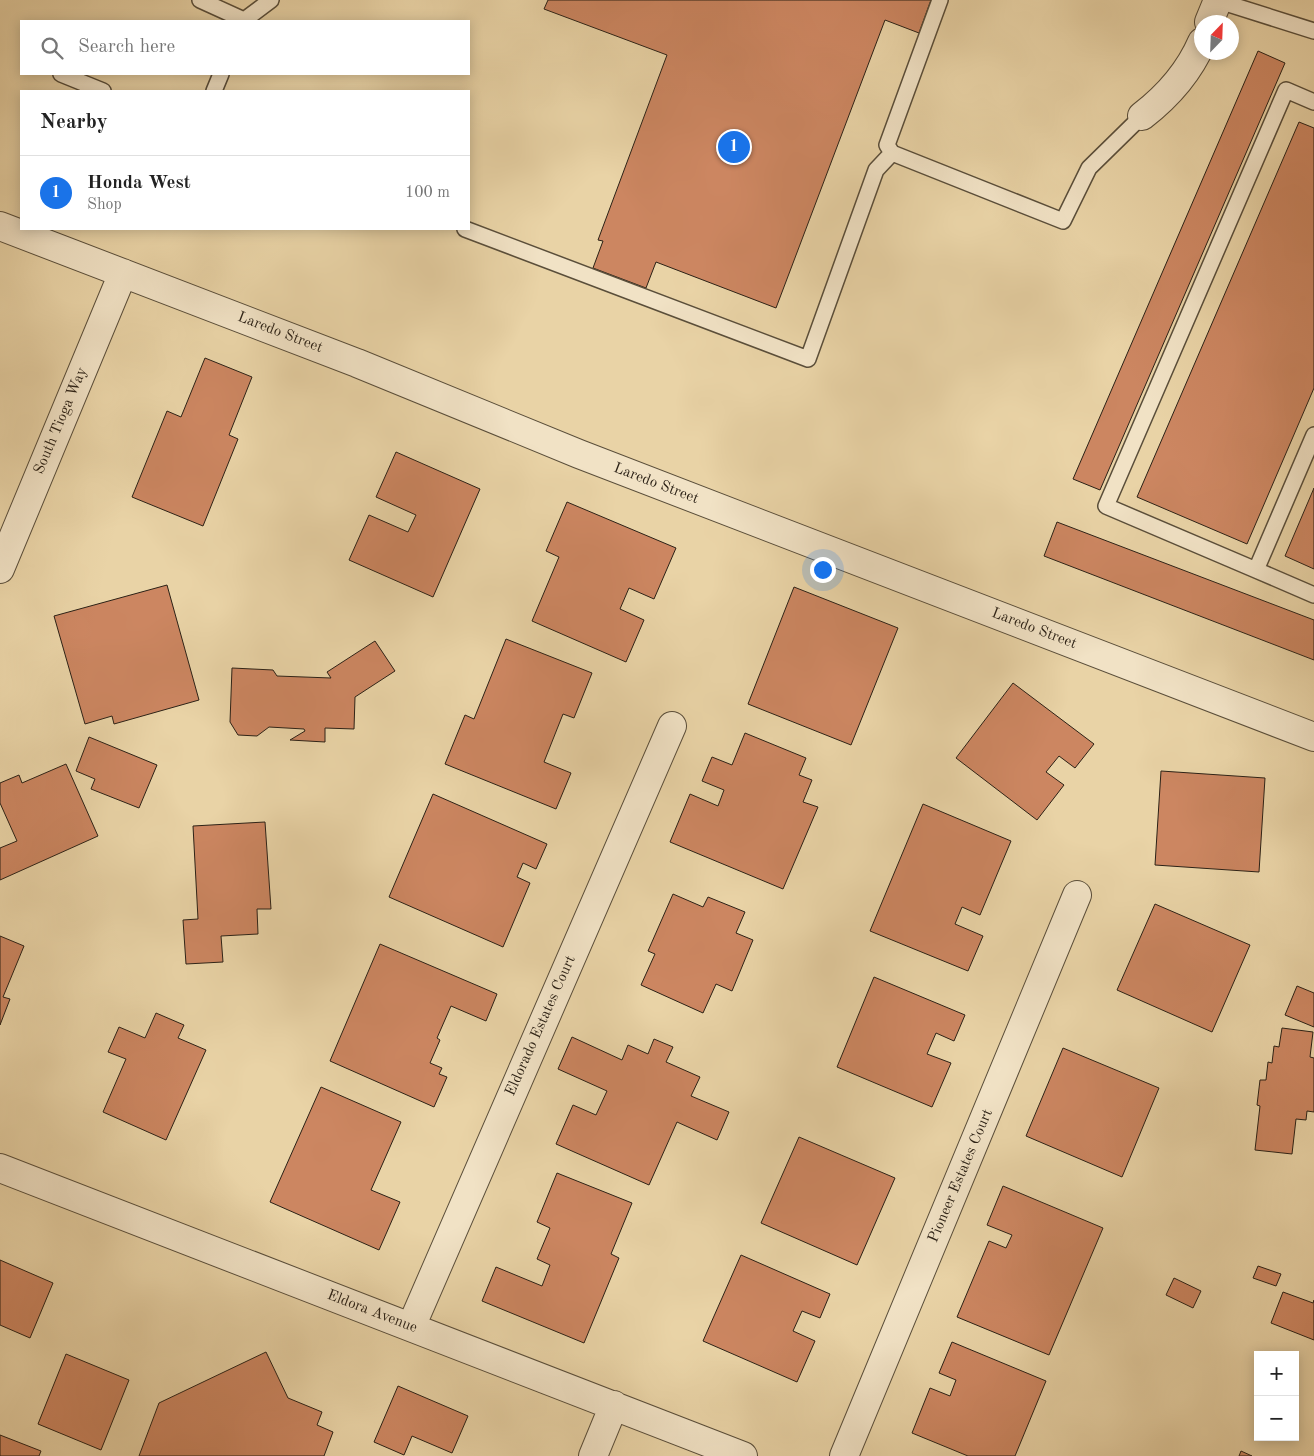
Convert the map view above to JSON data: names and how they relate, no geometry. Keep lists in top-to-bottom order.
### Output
{
  "streets": {
    "street": [
      "Laredo Street",
      "South Tioga Way",
      "Eldorado Estates Court",
      "Pioneer Estates Court",
      "Eldora Avenue"
    ]
  },
  "crossings": [
    ["Laredo Street", "South Tioga Way"],
    ["Eldorado Estates Court", "Eldora Avenue"]
  ],
  "north": "top right",
  "page": {
    "search": "Search here",
    "heading": "Nearby",
    "pins": "1",
    "list": [
      {
        "mark": "1",
        "name": "Honda West",
        "note": "Shop",
        "value": "100 m"
      }
    ],
    "map_buttons": ["+", "−"]
  }
}
